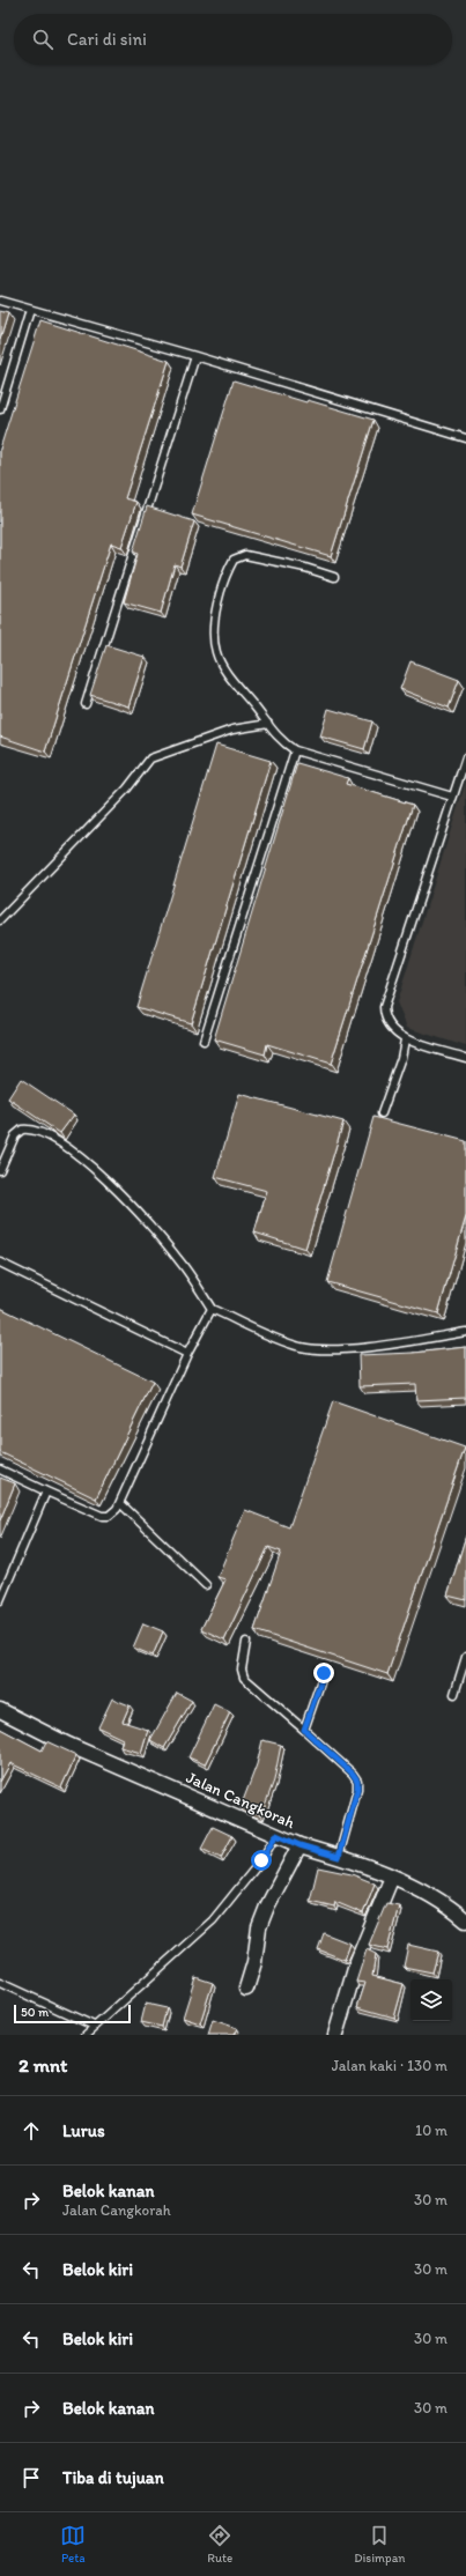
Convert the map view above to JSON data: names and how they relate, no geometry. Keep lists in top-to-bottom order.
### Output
{
  "streets": {
    "street": ["Jalan Cangkorah"]
  },
  "scale_bar": "50 m",
  "page": {
    "search": "Cari di sini",
    "scale": "50 m",
    "heading": ["2 mnt", "Jalan kaki · 130 m"],
    "list": [
      ["Lurus", "10 m"],
      ["Belok kanan", "Jalan Cangkorah", "30 m"],
      ["Belok kiri", "30 m"],
      ["Belok kiri", "30 m"],
      ["Belok kanan", "30 m"],
      "Tiba di tujuan"
    ],
    "nav": ["Peta", "Rute", "Disimpan"]
  }
}
